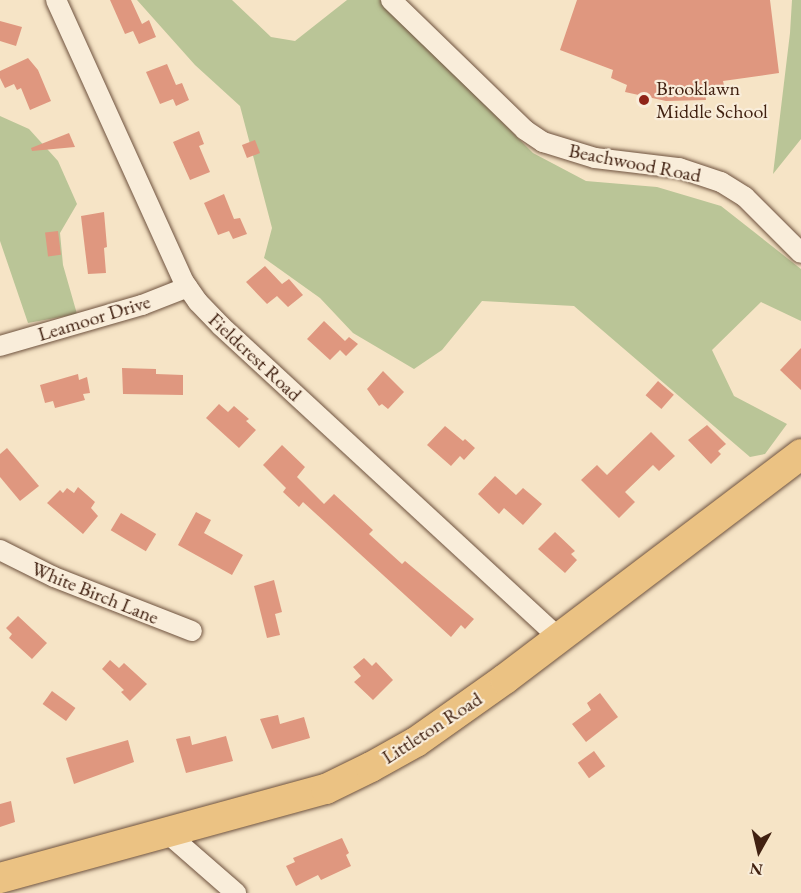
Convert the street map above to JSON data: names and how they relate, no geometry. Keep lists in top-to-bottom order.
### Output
{
  "streets": {
    "main road": ["Littleton Road"],
    "street": [
      "Beachwood Road",
      "Leamoor Drive",
      "Fieldcrest Road",
      "White Birch Lane"
    ]
  },
  "crossings": [
    ["Leamoor Drive", "Fieldcrest Road"],
    ["Fieldcrest Road", "Littleton Road"]
  ],
  "places": ["Brooklawn Middle School"],
  "north": "bottom"
}
